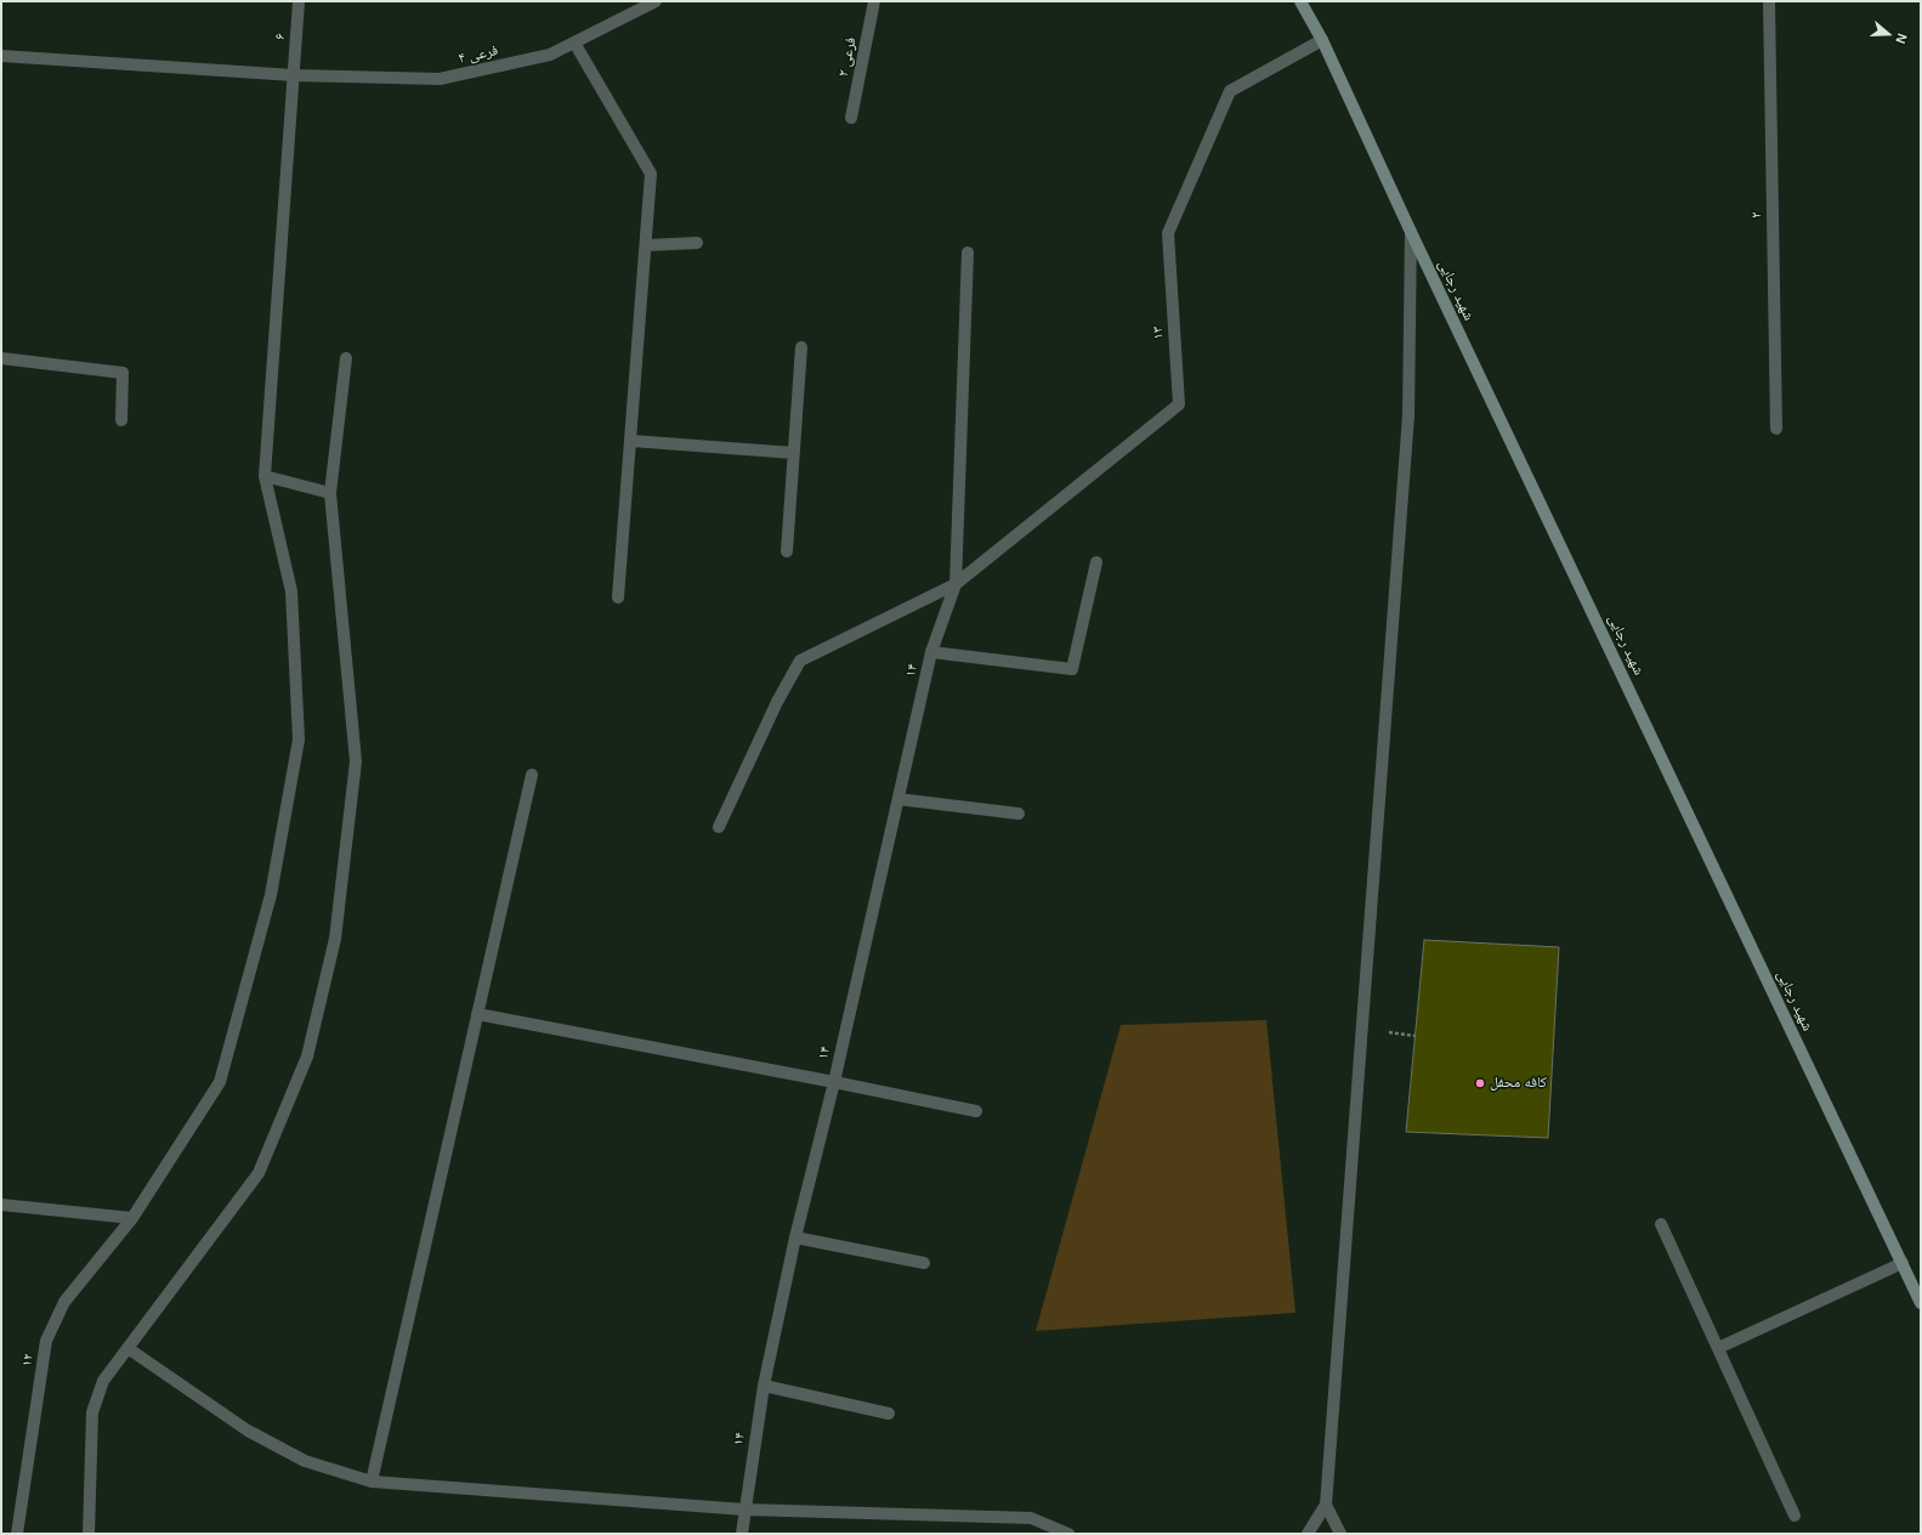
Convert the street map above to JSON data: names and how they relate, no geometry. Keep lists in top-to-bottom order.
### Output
{
  "streets": {
    "main road": ["شهید رجایی"],
    "street": [
      "۶",
      "فرعی ۴",
      "فرعی ۲",
      "۲",
      "۱۳",
      "۱۴",
      "۱۲"
    ]
  },
  "crossings": [
    ["۶", "فرعی ۴"],
    ["۶", "۱۲"],
    ["شهید رجایی", "۱۳"],
    ["۱۳", "۱۴"]
  ],
  "places": ["کافه محفل"],
  "north": "right"
}
